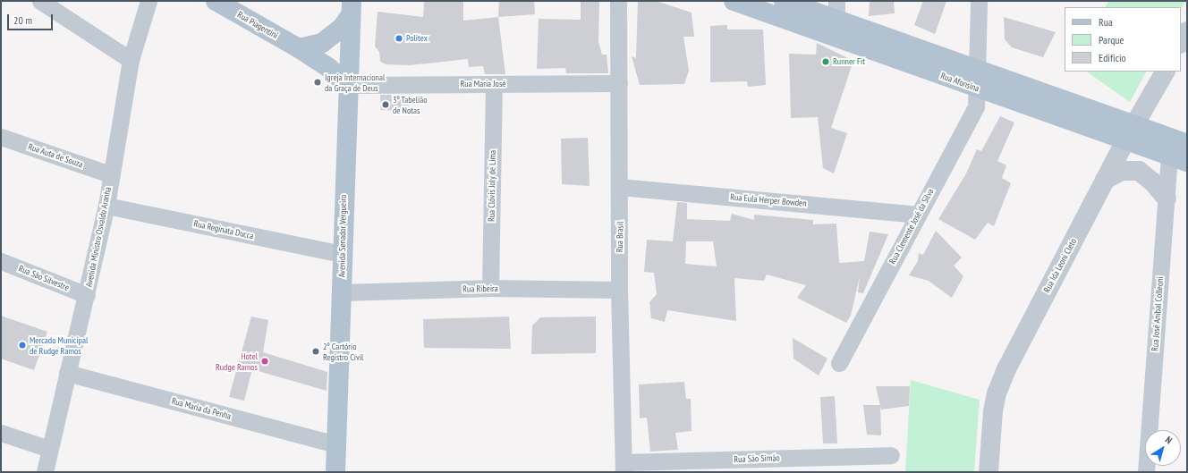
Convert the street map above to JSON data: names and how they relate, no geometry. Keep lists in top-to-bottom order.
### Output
{
  "streets": {
    "main road": ["Rua Piagentini", "Rua Afonsina", "Avenida Senador Vergueiro"],
    "street": [
      "Rua Maria José",
      "Rua Auta de Souza",
      "Rua Clóvis Joly de Lima",
      "Rua Eula Herper Bowden",
      "Rua Clemente José da Silva",
      "Rua Reginata Ducca",
      "Avenida Ministro Osvaldo Aranha",
      "Rua Brasil",
      "Rua Ida Leoni Cleto",
      "Rua São Silvestre",
      "Rua Ribeira",
      "Rua José Anibal Colleoni",
      "Rua Maria da Penha",
      "Rua São Simão"
    ]
  },
  "crossings": [
    ["Rua Piagentini", "Rua Maria José"],
    ["Rua Piagentini", "Avenida Senador Vergueiro"],
    ["Rua Afonsina", "Rua Clemente José da Silva"],
    ["Rua Afonsina", "Rua Ida Leoni Cleto"],
    ["Rua Afonsina", "Rua José Anibal Colleoni"],
    ["Rua Maria José", "Rua Clóvis Joly de Lima"],
    ["Rua Maria José", "Avenida Senador Vergueiro"],
    ["Rua Maria José", "Rua Brasil"],
    ["Rua Auta de Souza", "Avenida Ministro Osvaldo Aranha"],
    ["Rua Clóvis Joly de Lima", "Rua Ribeira"],
    ["Rua Eula Herper Bowden", "Rua Clemente José da Silva"],
    ["Rua Eula Herper Bowden", "Rua Brasil"],
    ["Rua Reginata Ducca", "Avenida Senador Vergueiro"],
    ["Rua Reginata Ducca", "Avenida Ministro Osvaldo Aranha"],
    ["Avenida Senador Vergueiro", "Rua Ribeira"],
    ["Avenida Senador Vergueiro", "Rua Maria da Penha"],
    ["Avenida Ministro Osvaldo Aranha", "Rua São Silvestre"],
    ["Avenida Ministro Osvaldo Aranha", "Rua Maria da Penha"],
    ["Rua Brasil", "Rua Ribeira"],
    ["Rua Brasil", "Rua São Simão"]
  ],
  "places": [
    "Politex",
    "Runner Fit",
    "Igreja Internacional da Graça de Deus",
    "3º Tabelião de Notas",
    "Mercado Municipal de Rudge Ramos",
    "2º Cartório Registro Cívil",
    "Hotel Rudge Ramos"
  ],
  "legend": ["Rua", "Parque", "Edifício"],
  "scale_bar": "20 m",
  "north": "top right"
}
